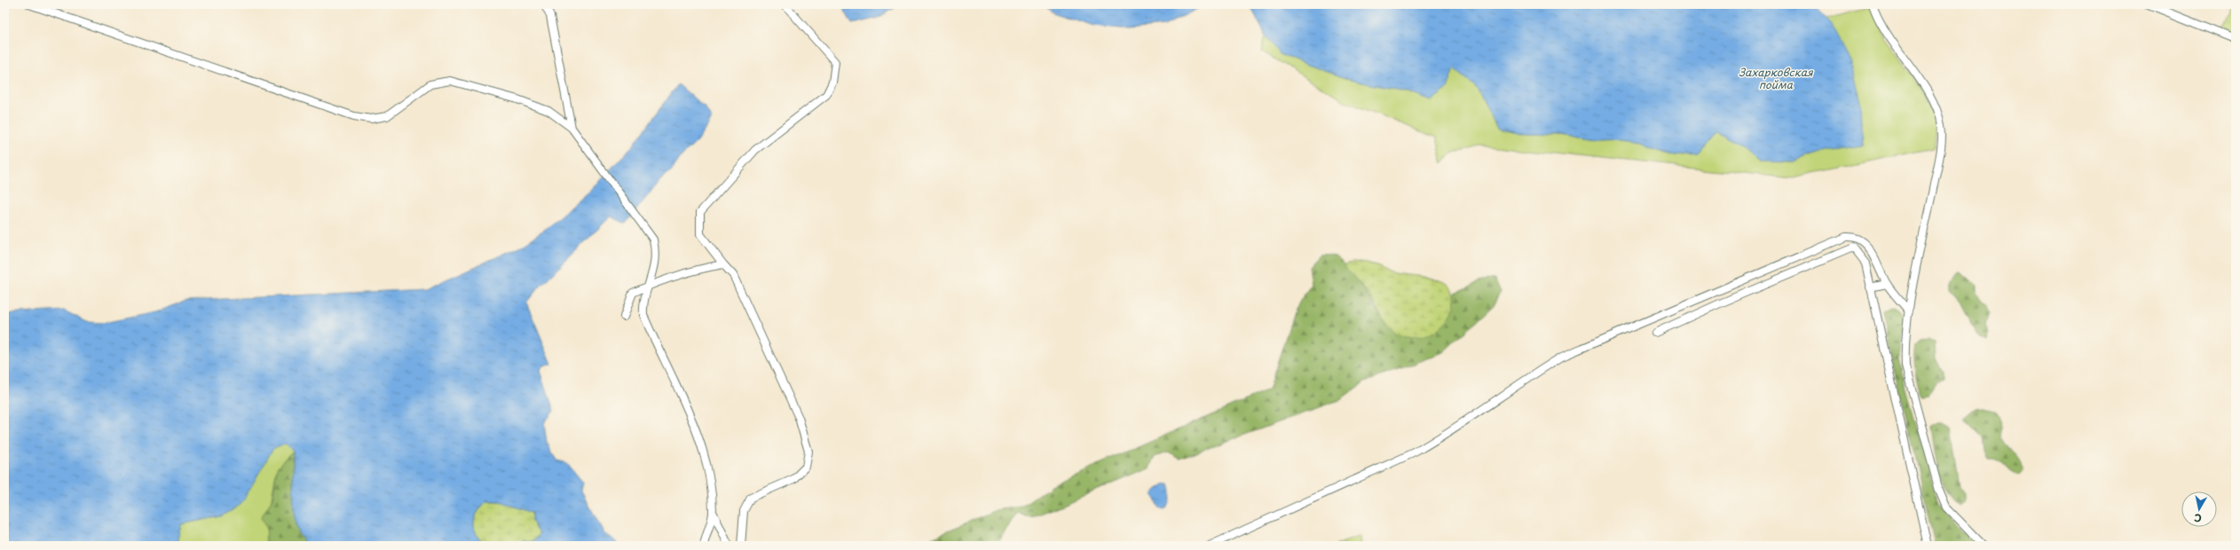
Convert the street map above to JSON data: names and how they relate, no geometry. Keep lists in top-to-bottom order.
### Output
{
  "water": ["Захарковская пойма"],
  "north": "bottom"
}
